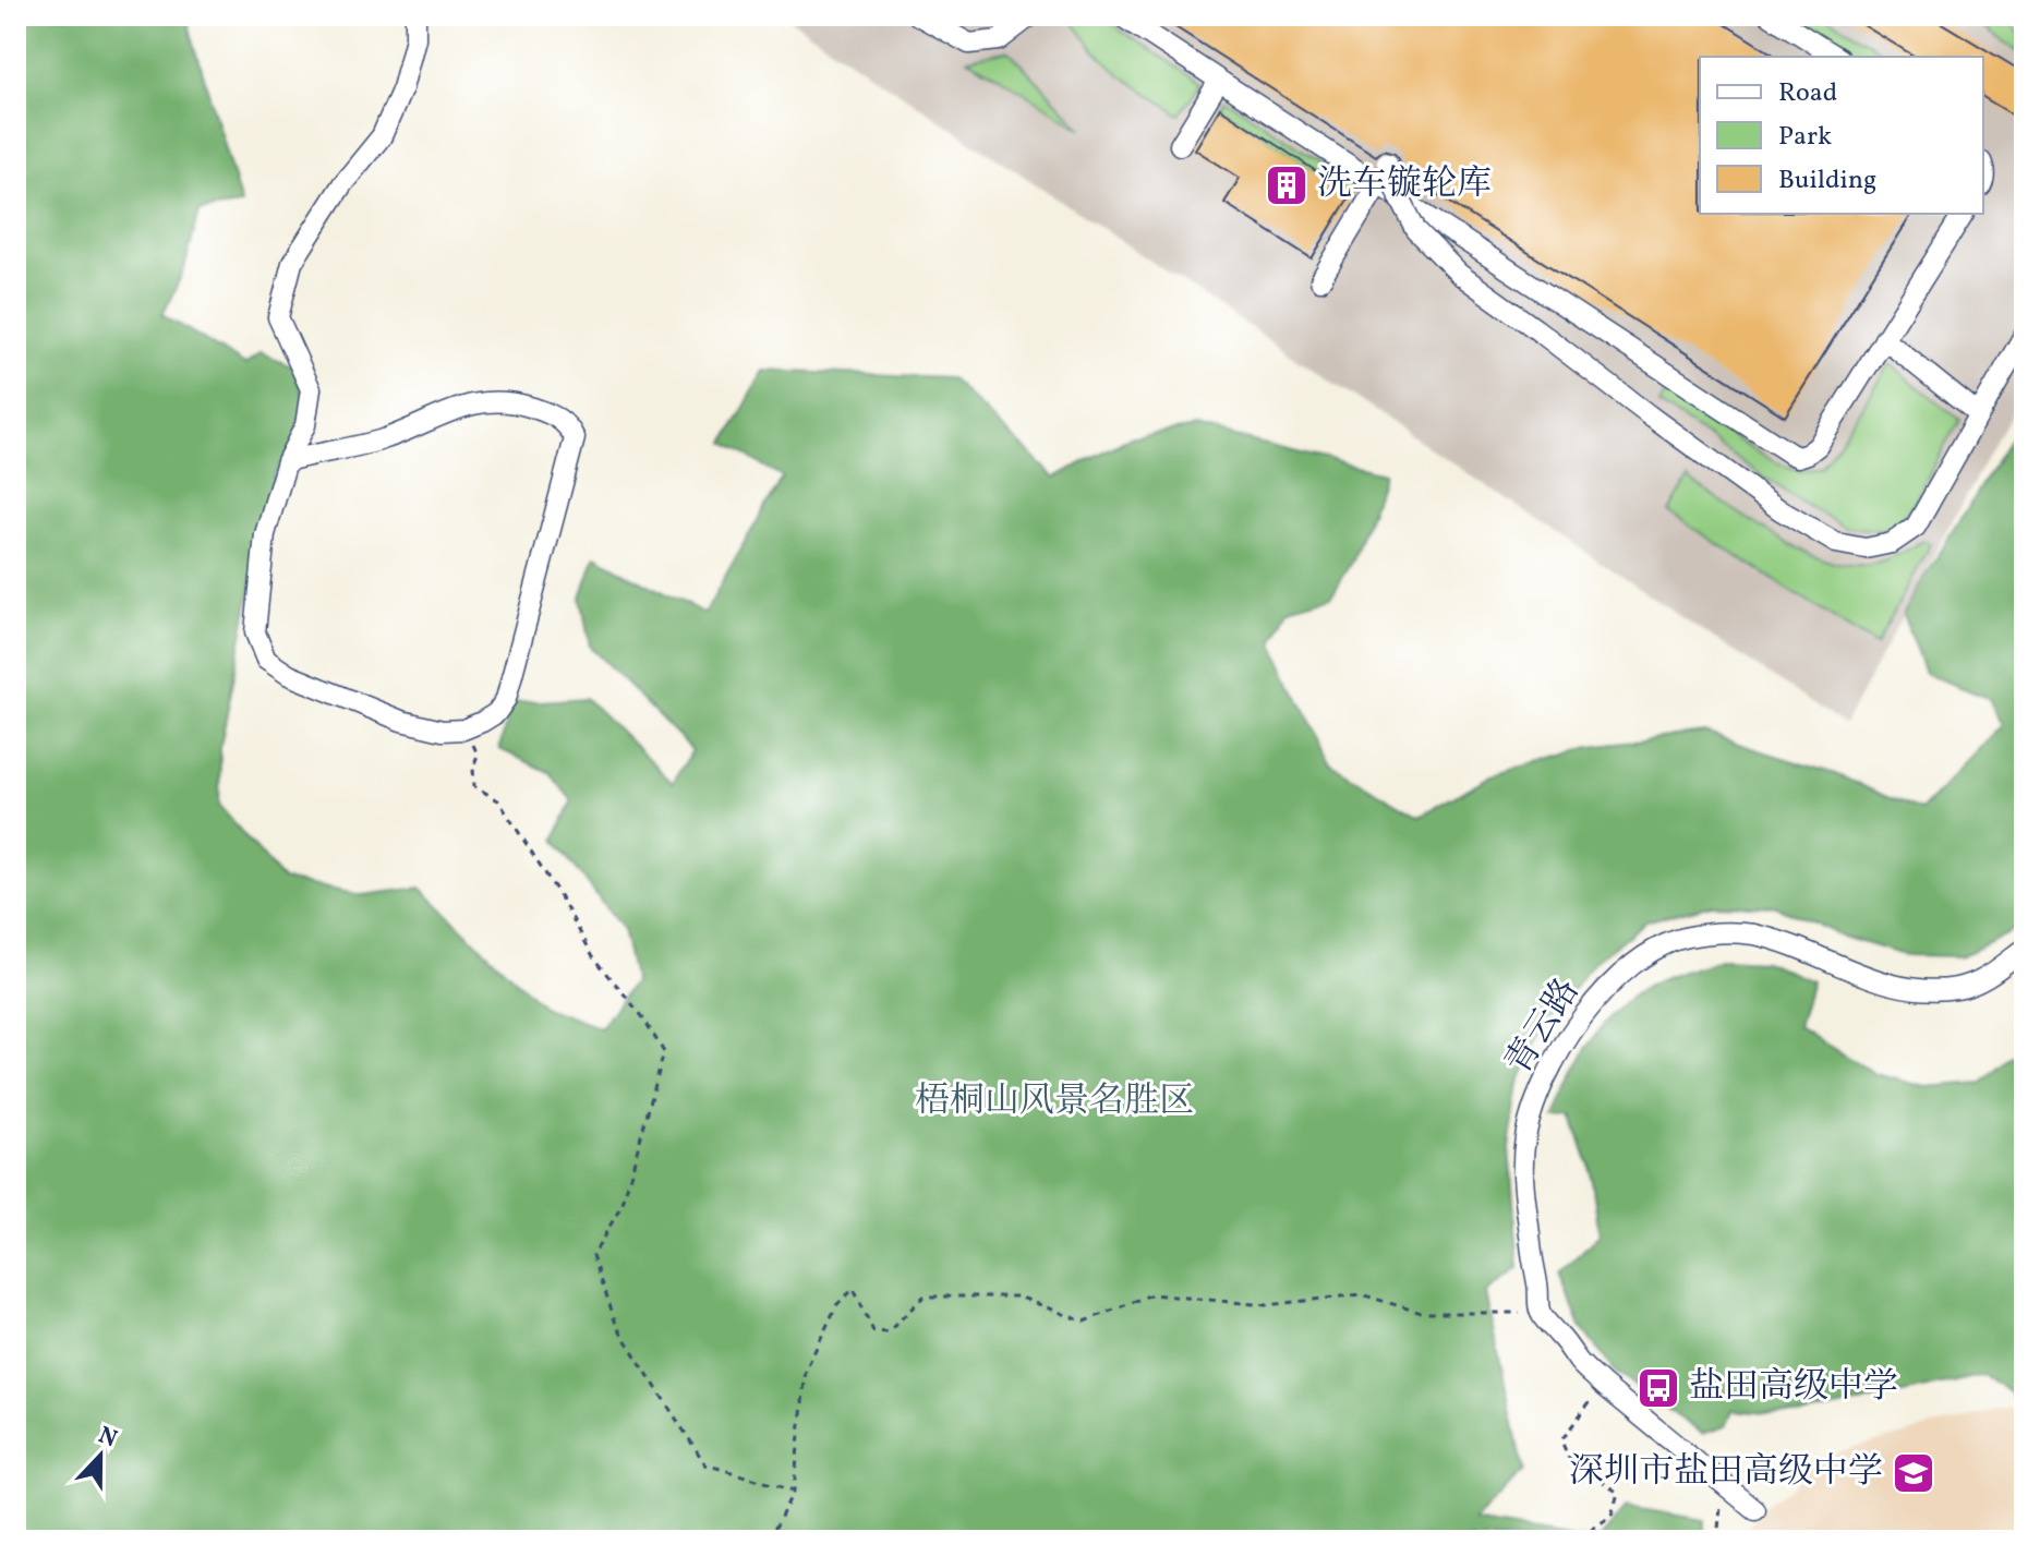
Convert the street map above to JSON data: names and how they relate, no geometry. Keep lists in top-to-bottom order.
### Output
{
  "streets": {
    "street": ["青云路"]
  },
  "parks": ["梧桐山风景名胜区"],
  "places": {
    "building": ["洗车镟轮库"],
    "bus stop": ["盐田高级中学"],
    "school or university": ["深圳市盐田高级中学"]
  },
  "legend": ["Road", "Park", "Building"],
  "north": "top"
}
